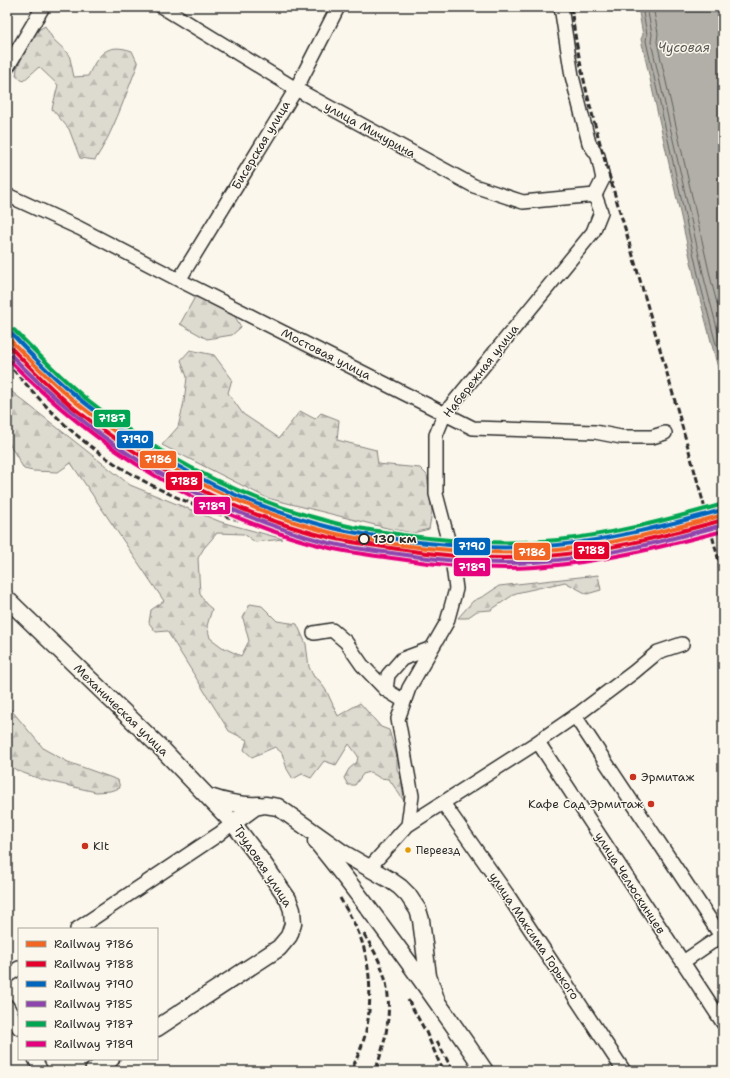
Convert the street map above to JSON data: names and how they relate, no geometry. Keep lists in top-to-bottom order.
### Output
{
  "streets": {
    "main road": ["Механическая улица", "Трудовая улица"],
    "street": [
      "улица Мичурина",
      "Бисерская улица",
      "Мостовая улица",
      "Набережная улица",
      "улица Челюскинцев",
      "улица Максима Горького"
    ]
  },
  "crossings": [
    ["улица Мичурина", "Бисерская улица"],
    ["улица Мичурина", "Набережная улица"],
    ["Бисерская улица", "Мостовая улица"],
    ["Мостовая улица", "Набережная улица"],
    ["Механическая улица", "Трудовая улица"]
  ],
  "water": ["Чусовая"],
  "places": [
    "130 км",
    "Эрмитаж",
    "Кафе Сад Эрмитаж",
    "Kit",
    "Переезд"
  ],
  "lines": [
    "rail line 7187",
    "rail line 7190",
    "rail line 7186",
    "rail line 7188",
    "rail line 7185",
    "rail line 7189"
  ],
  "legend": [
    "Railway 7186",
    "Railway 7188",
    "Railway 7190",
    "Railway 7185",
    "Railway 7187",
    "Railway 7189"
  ]
}
